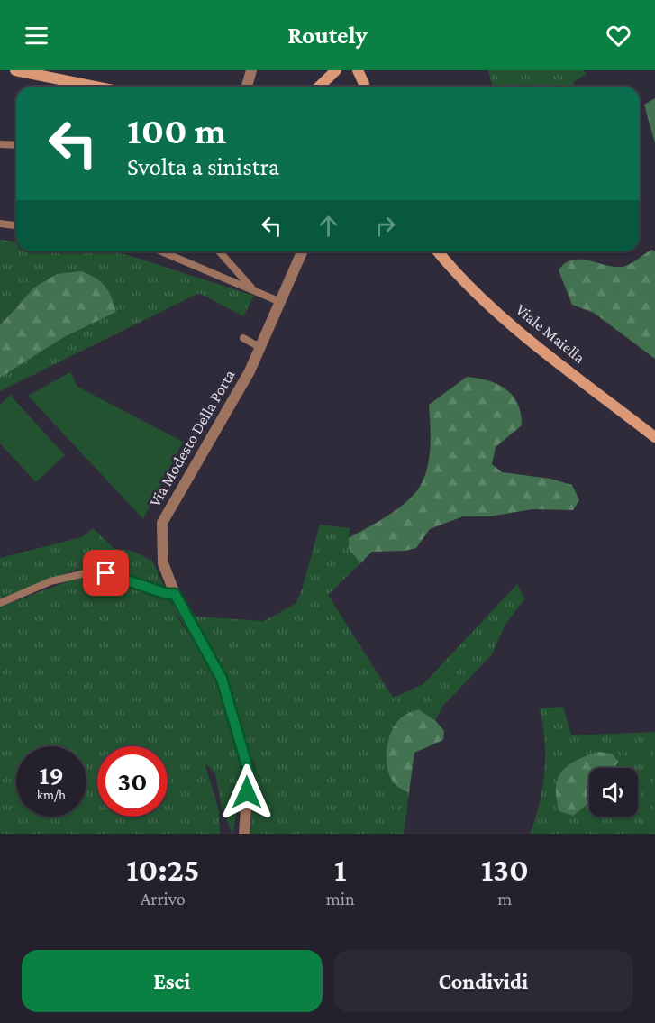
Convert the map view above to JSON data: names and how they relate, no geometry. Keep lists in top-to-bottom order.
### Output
{
  "streets": {
    "main road": ["Viale Maiella"],
    "street": ["Via Modesto Della Porta"]
  },
  "page": {
    "header": "Routely",
    "turn": ["100 m", "Svolta a sinistra"],
    "speed": "19 km/h",
    "limit": "30",
    "eta": [
      "10:25",
      "Arrivo",
      "1",
      "min",
      "130",
      "m"
    ],
    "buttons": ["Esci", "Condividi"]
  }
}
